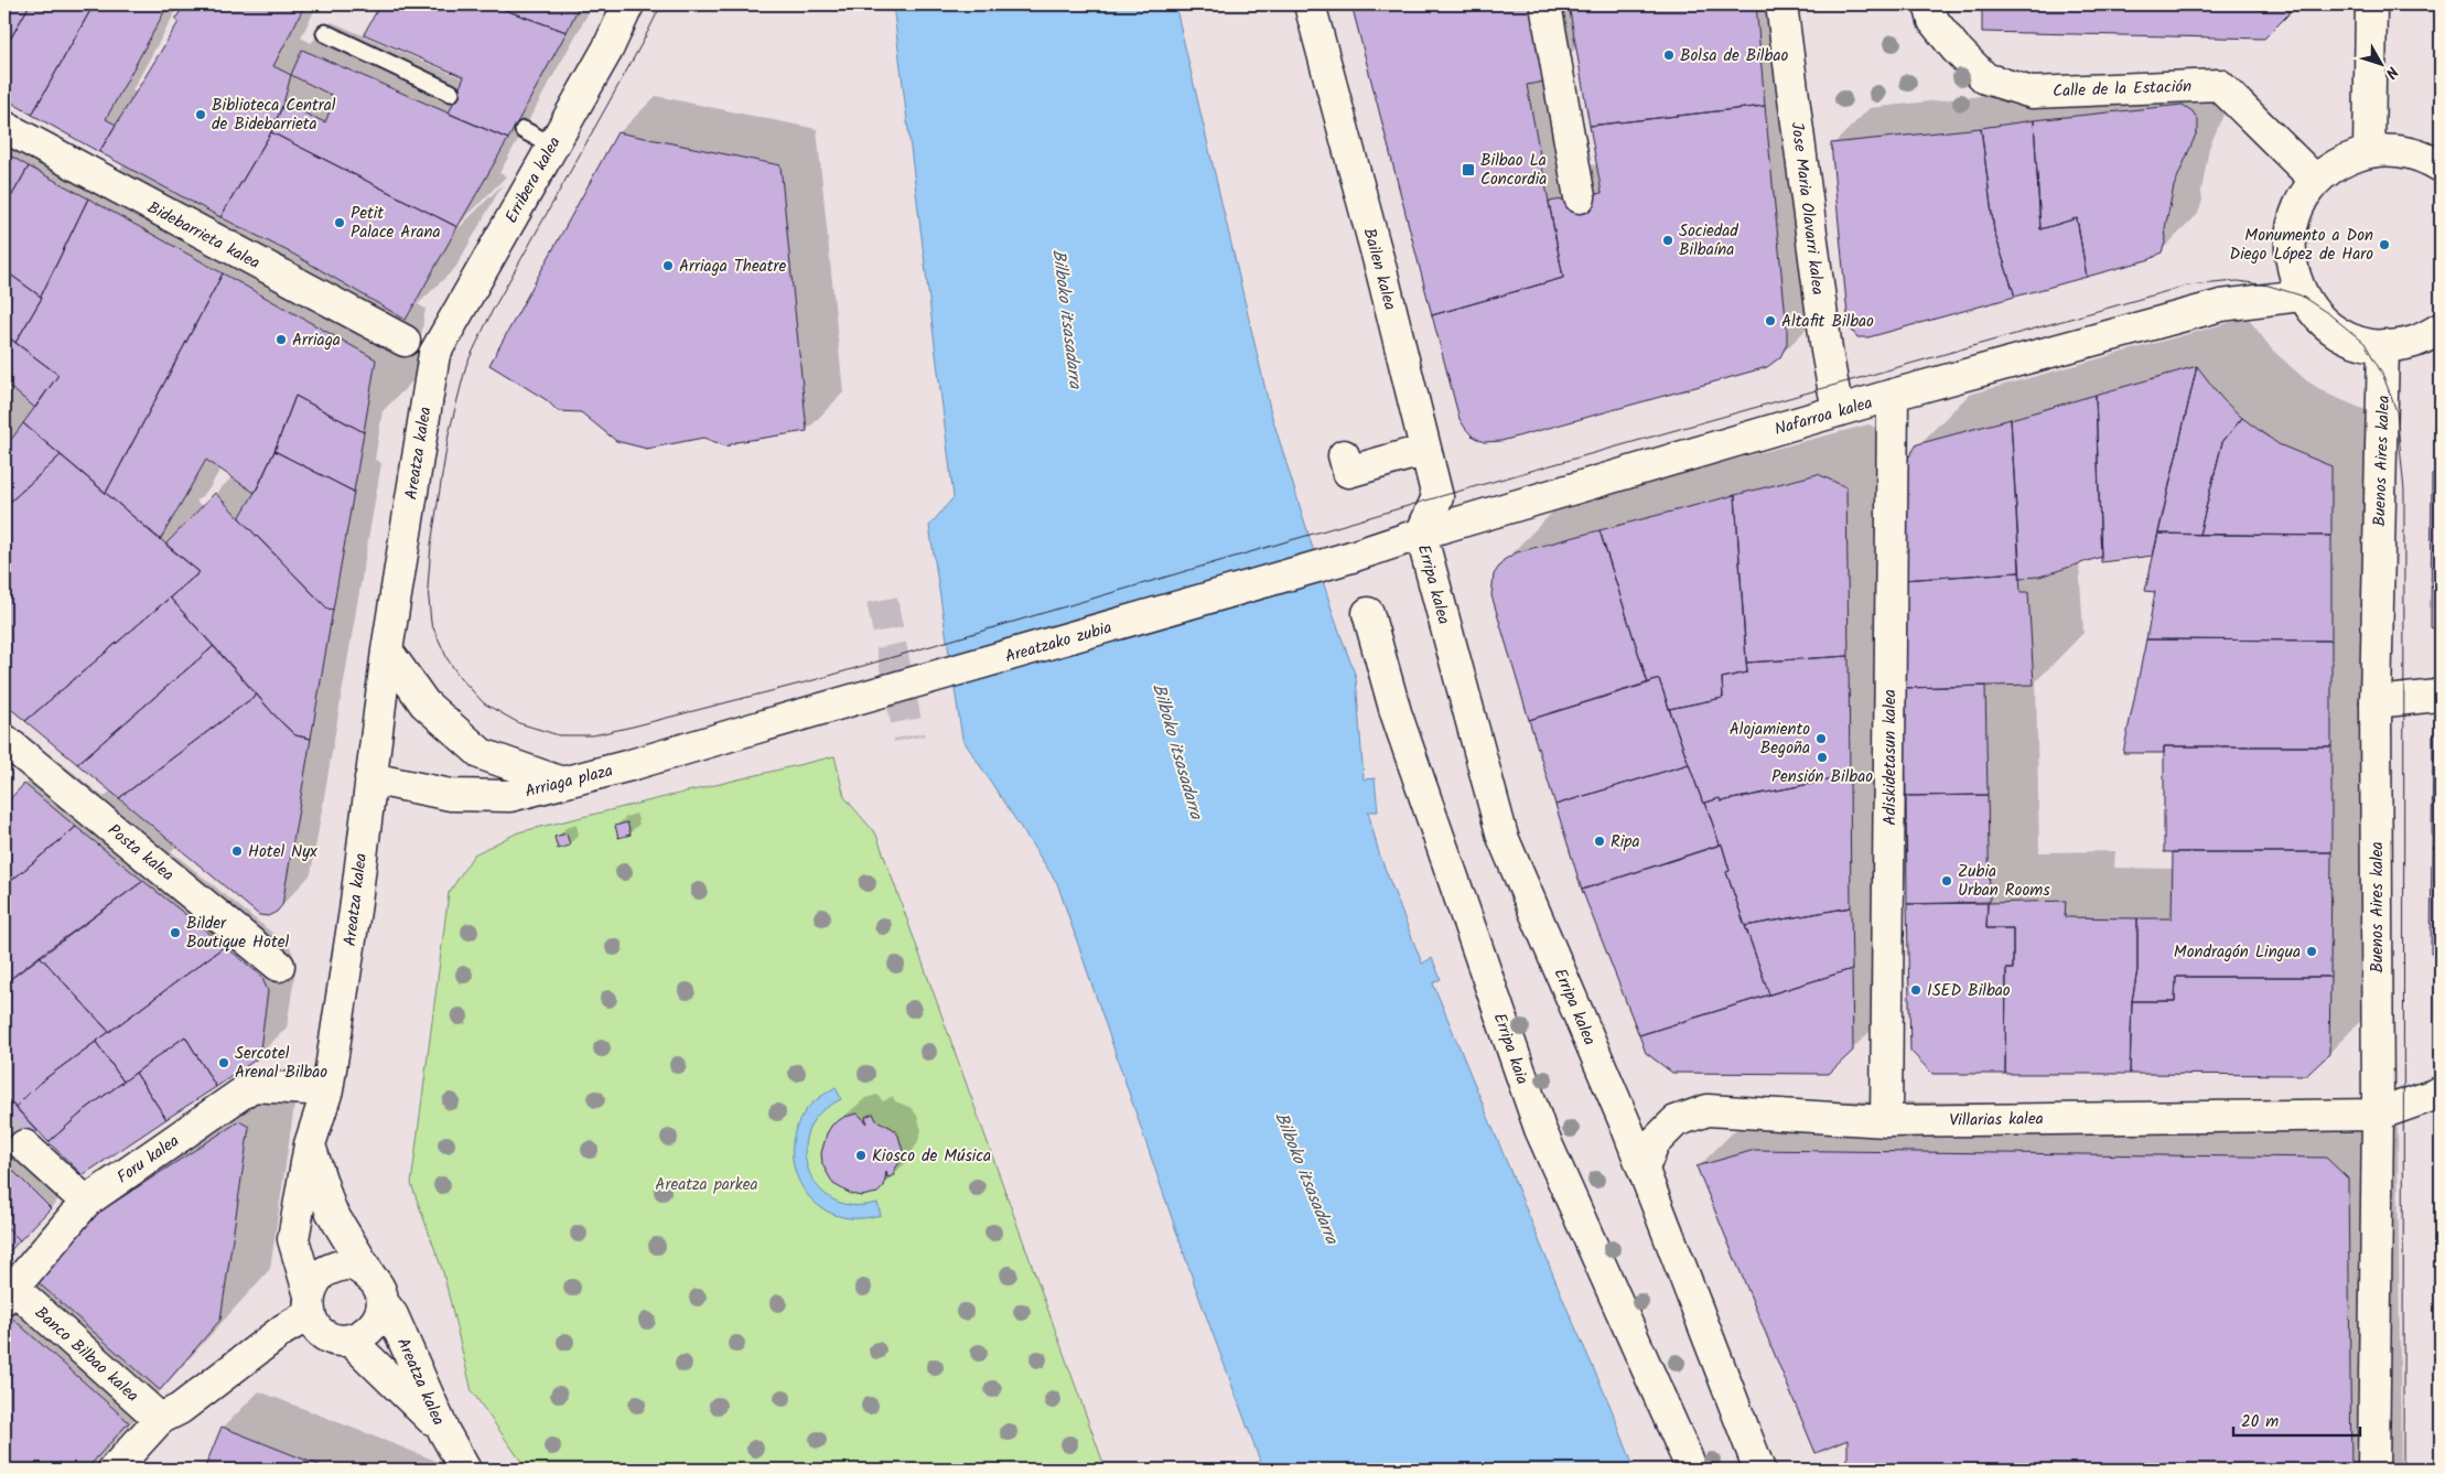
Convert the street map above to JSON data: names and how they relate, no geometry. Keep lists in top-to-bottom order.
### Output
{
  "streets": {
    "street": [
      "Calle de la Estación",
      "Erribera kalea",
      "Jose Maria Olavarri kalea",
      "Bidebarrieta kalea",
      "Bailen kalea",
      "Nafarroa kalea",
      "Areatza kalea",
      "Buenos Aires kalea",
      "Erripa kalea",
      "Areatzako zubia",
      "Adiskidetasun kalea",
      "Arriaga plaza",
      "Posta kalea",
      "Erripa kaia",
      "Villarias kalea",
      "Foru kalea",
      "Banco Bilbao kalea"
    ]
  },
  "crossings": [
    ["Erribera kalea", "Areatza kalea"],
    ["Jose Maria Olavarri kalea", "Nafarroa kalea"],
    ["Bailen kalea", "Nafarroa kalea"],
    ["Bailen kalea", "Erripa kalea"],
    ["Nafarroa kalea", "Erripa kalea"],
    ["Nafarroa kalea", "Areatzako zubia"],
    ["Nafarroa kalea", "Adiskidetasun kalea"],
    ["Areatza kalea", "Arriaga plaza"],
    ["Areatza kalea", "Foru kalea"],
    ["Buenos Aires kalea", "Villarias kalea"],
    ["Erripa kalea", "Villarias kalea"],
    ["Areatzako zubia", "Arriaga plaza"],
    ["Adiskidetasun kalea", "Villarias kalea"],
    ["Foru kalea", "Banco Bilbao kalea"]
  ],
  "water": ["Bilboko itsasadarra"],
  "parks": ["Areatza parkea"],
  "places": {
    "other": [
      "Bolsa de Bilbao",
      "Biblioteca Central de Bidebarrieta",
      "Petit Palace Arana",
      "Sociedad Bilbaína",
      "Monumento a Don Diego López de Haro",
      "Arriaga Theatre",
      "Altafit Bilbao",
      "Arriaga",
      "Alojamiento Begoña",
      "Pensión Bilbao",
      "Ripa",
      "Hotel Nyx",
      "Zubia Urban Rooms",
      "Bilder Boutique Hotel",
      "Mondragón Lingua",
      "ISED Bilbao",
      "Sercotel Arenal Bilbao",
      "Kiosco de Música"
    ],
    "transit": ["Bilbao La Concordia"]
  },
  "scale_bar": "20 m",
  "north": "bottom right"
}
